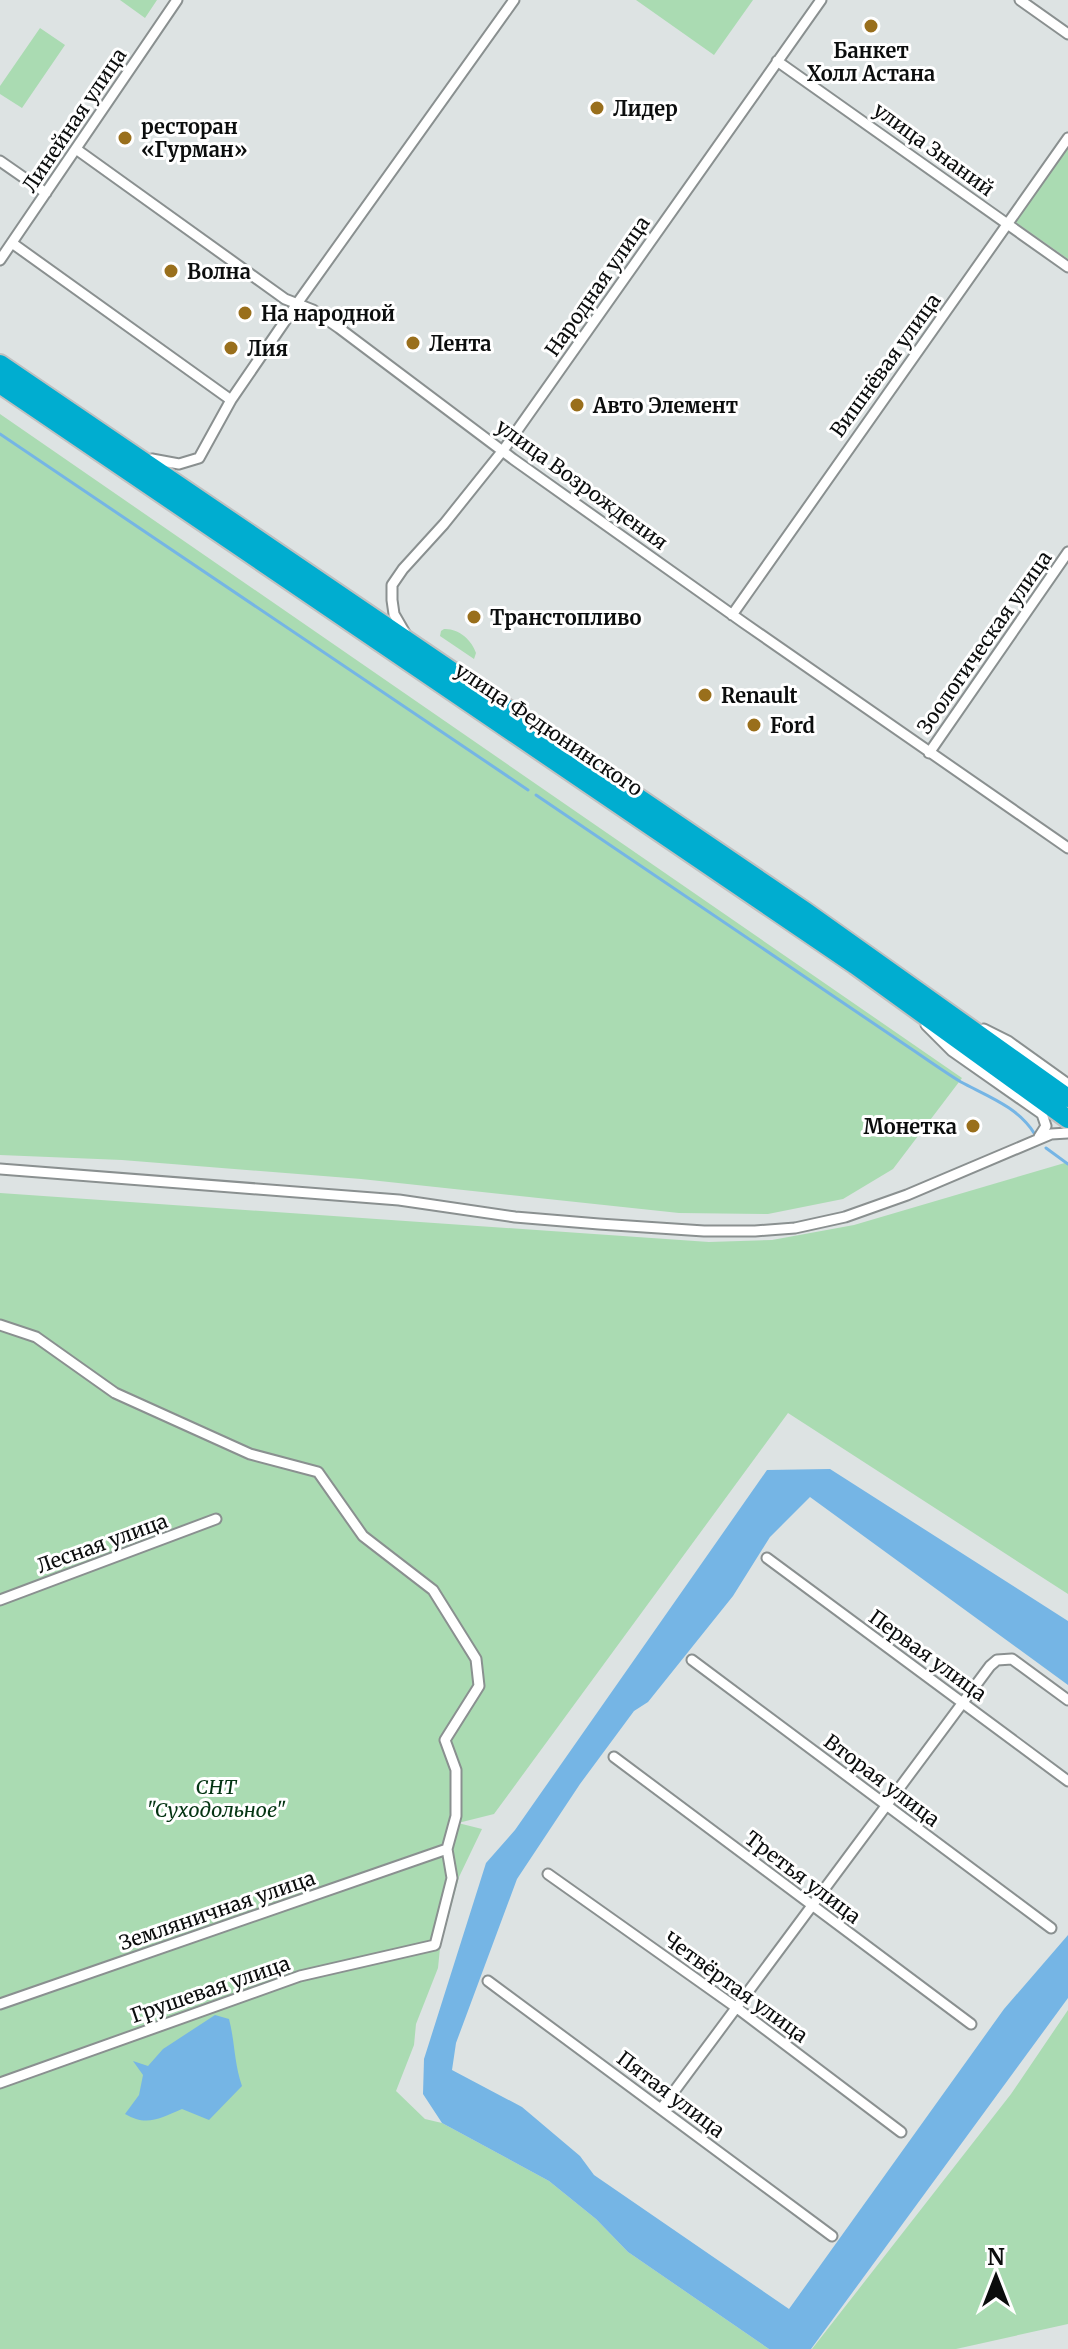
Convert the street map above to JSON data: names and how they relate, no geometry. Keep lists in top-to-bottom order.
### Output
{
  "streets": {
    "highway": ["улица Федюнинского"],
    "street": [
      "Линейная улица",
      "улица Знаний",
      "Народная улица",
      "Вишнёвая улица",
      "улица Возрождения",
      "Зоологическая улица",
      "Лесная улица",
      "Первая улица",
      "Вторая улица",
      "Третья улица",
      "Земляничная улица",
      "Четвёртая улица",
      "Грушевая улица",
      "Пятая улица"
    ]
  },
  "crossings": [
    ["Линейная улица", "улица Возрождения"],
    ["улица Знаний", "Народная улица"],
    ["улица Знаний", "Вишнёвая улица"],
    ["Народная улица", "улица Возрождения"],
    ["Народная улица", "улица Федюнинского"],
    ["Вишнёвая улица", "улица Возрождения"],
    ["улица Возрождения", "Зоологическая улица"],
    ["Земляничная улица", "Грушевая улица"]
  ],
  "parks": ["СНТ \"Суходольное\""],
  "places": [
    "Банкет Холл Астана",
    "Лидер",
    "ресторан «Гурман»",
    "Волна",
    "На народной",
    "Лента",
    "Лия",
    "Авто Элемент",
    "Транстопливо",
    "Renault",
    "Ford",
    "Монетка"
  ],
  "north": "top"
}
